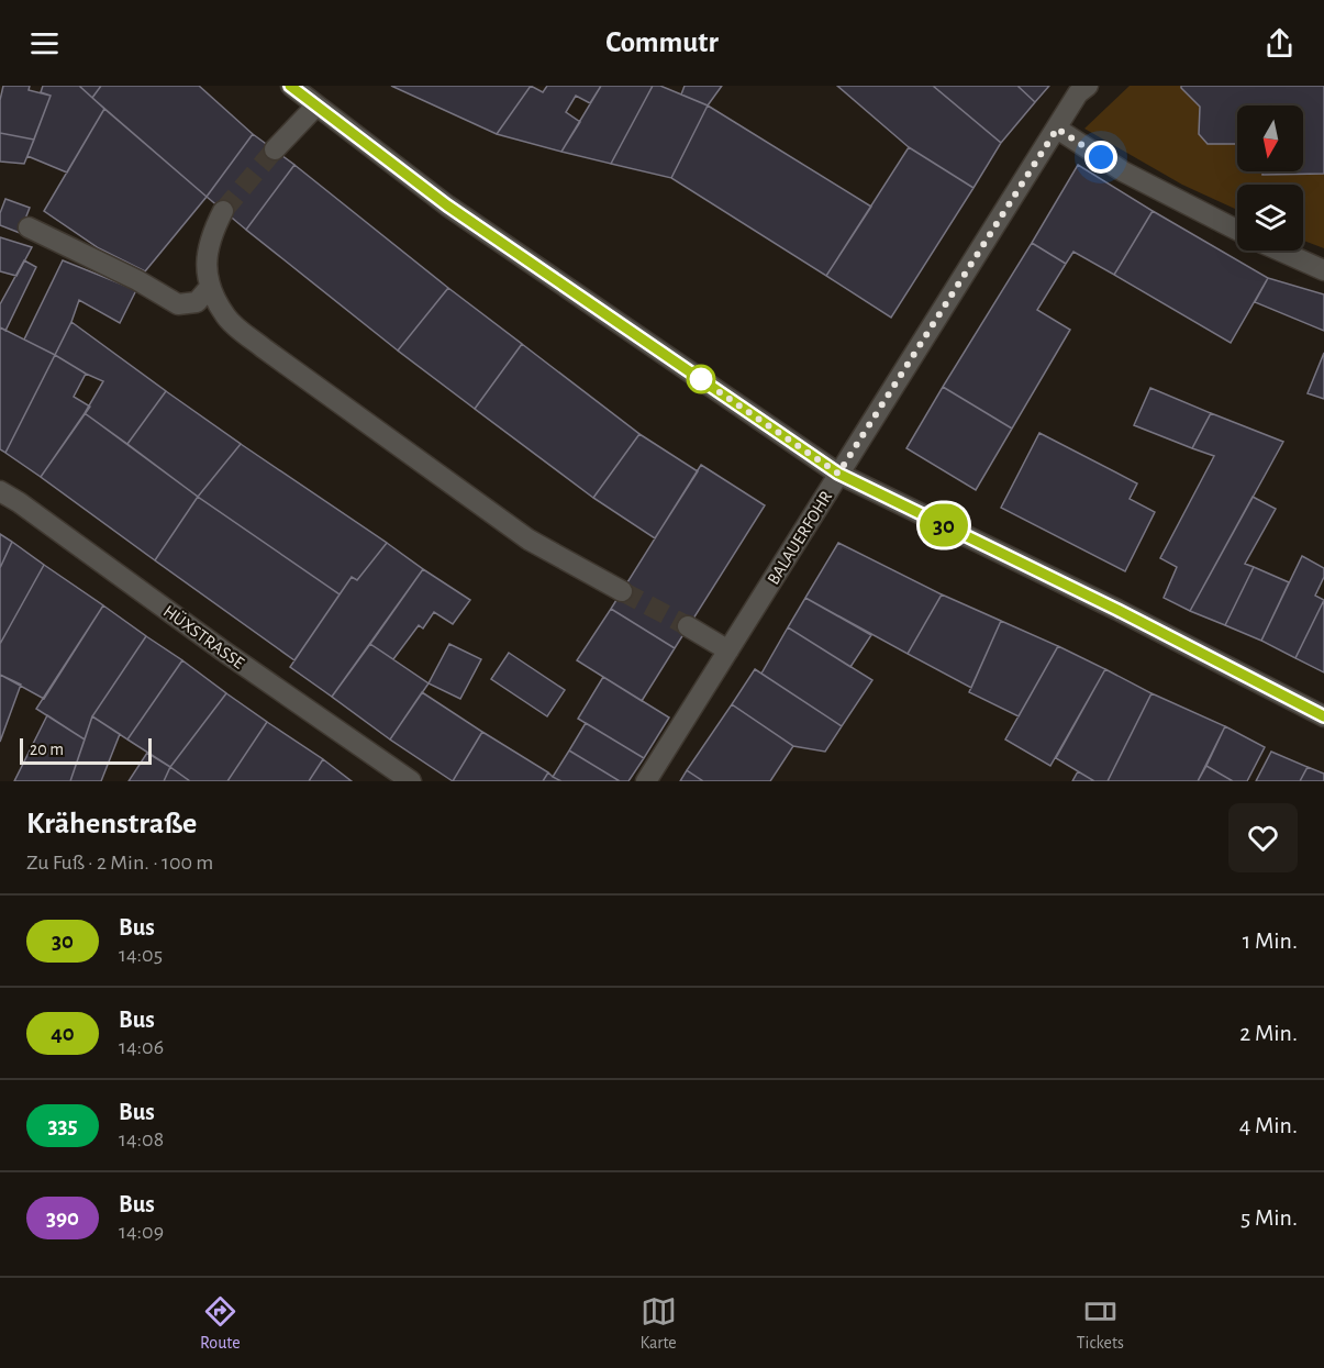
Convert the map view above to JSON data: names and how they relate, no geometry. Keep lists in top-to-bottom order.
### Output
{
  "streets": {
    "street": ["BALAUERFOHR", "HÜXSTRASSE"]
  },
  "lines": ["bus line 30"],
  "scale_bar": "20 m",
  "north": "bottom",
  "page": {
    "header": "Commutr",
    "on_map": "30",
    "scale": "20 m",
    "heading": ["Krähenstraße", "Zu Fuß · 2 Min. · 100 m"],
    "list": [
      {
        "mark": "30",
        "name": "Bus",
        "note": "14:05",
        "value": "1 Min."
      },
      {
        "mark": "40",
        "name": "Bus",
        "note": "14:06",
        "value": "2 Min."
      },
      {
        "mark": "335",
        "name": "Bus",
        "note": "14:08",
        "value": "4 Min."
      },
      {
        "mark": "390",
        "name": "Bus",
        "note": "14:09",
        "value": "5 Min."
      }
    ],
    "tabs": ["Route", "Karte", "Tickets"]
  }
}
